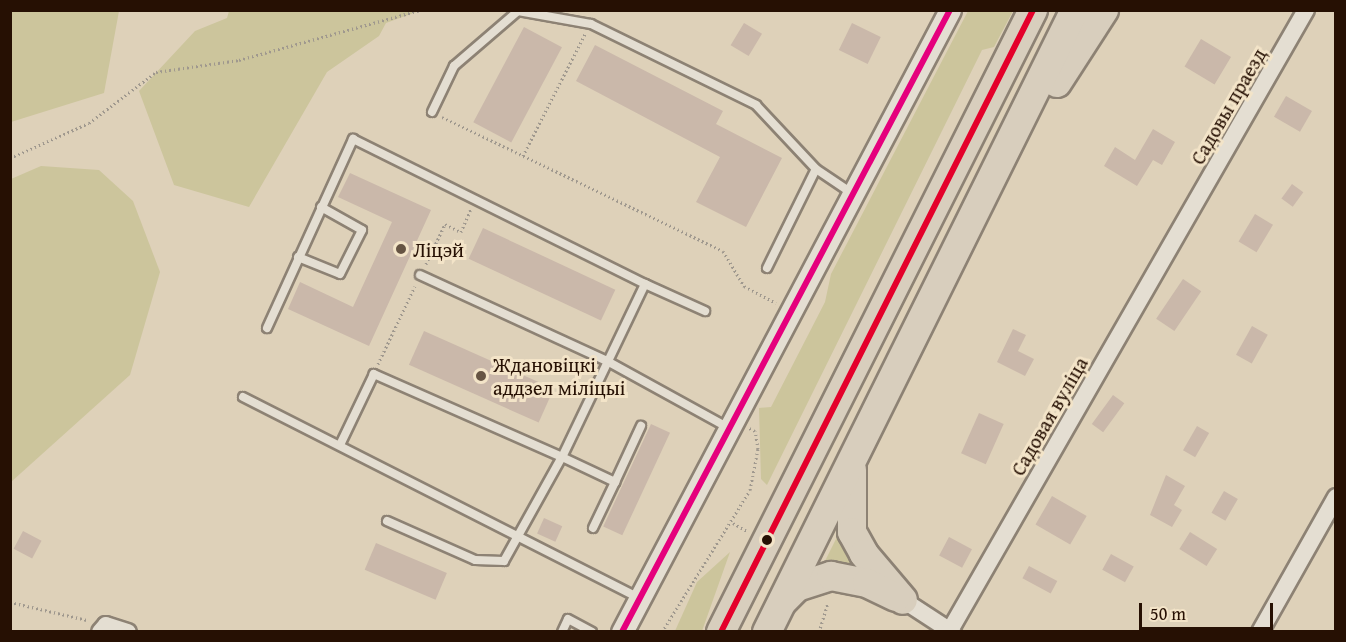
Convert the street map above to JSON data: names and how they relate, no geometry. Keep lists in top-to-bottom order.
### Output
{
  "streets": {
    "street": ["Садовы праезд", "Садовая вуліца"]
  },
  "crossings": [
    ["Садовы праезд", "Садовая вуліца"]
  ],
  "places": ["Ліцэй", "Ждановіцкі аддзел міліцыі"],
  "scale_bar": "50 m"
}
